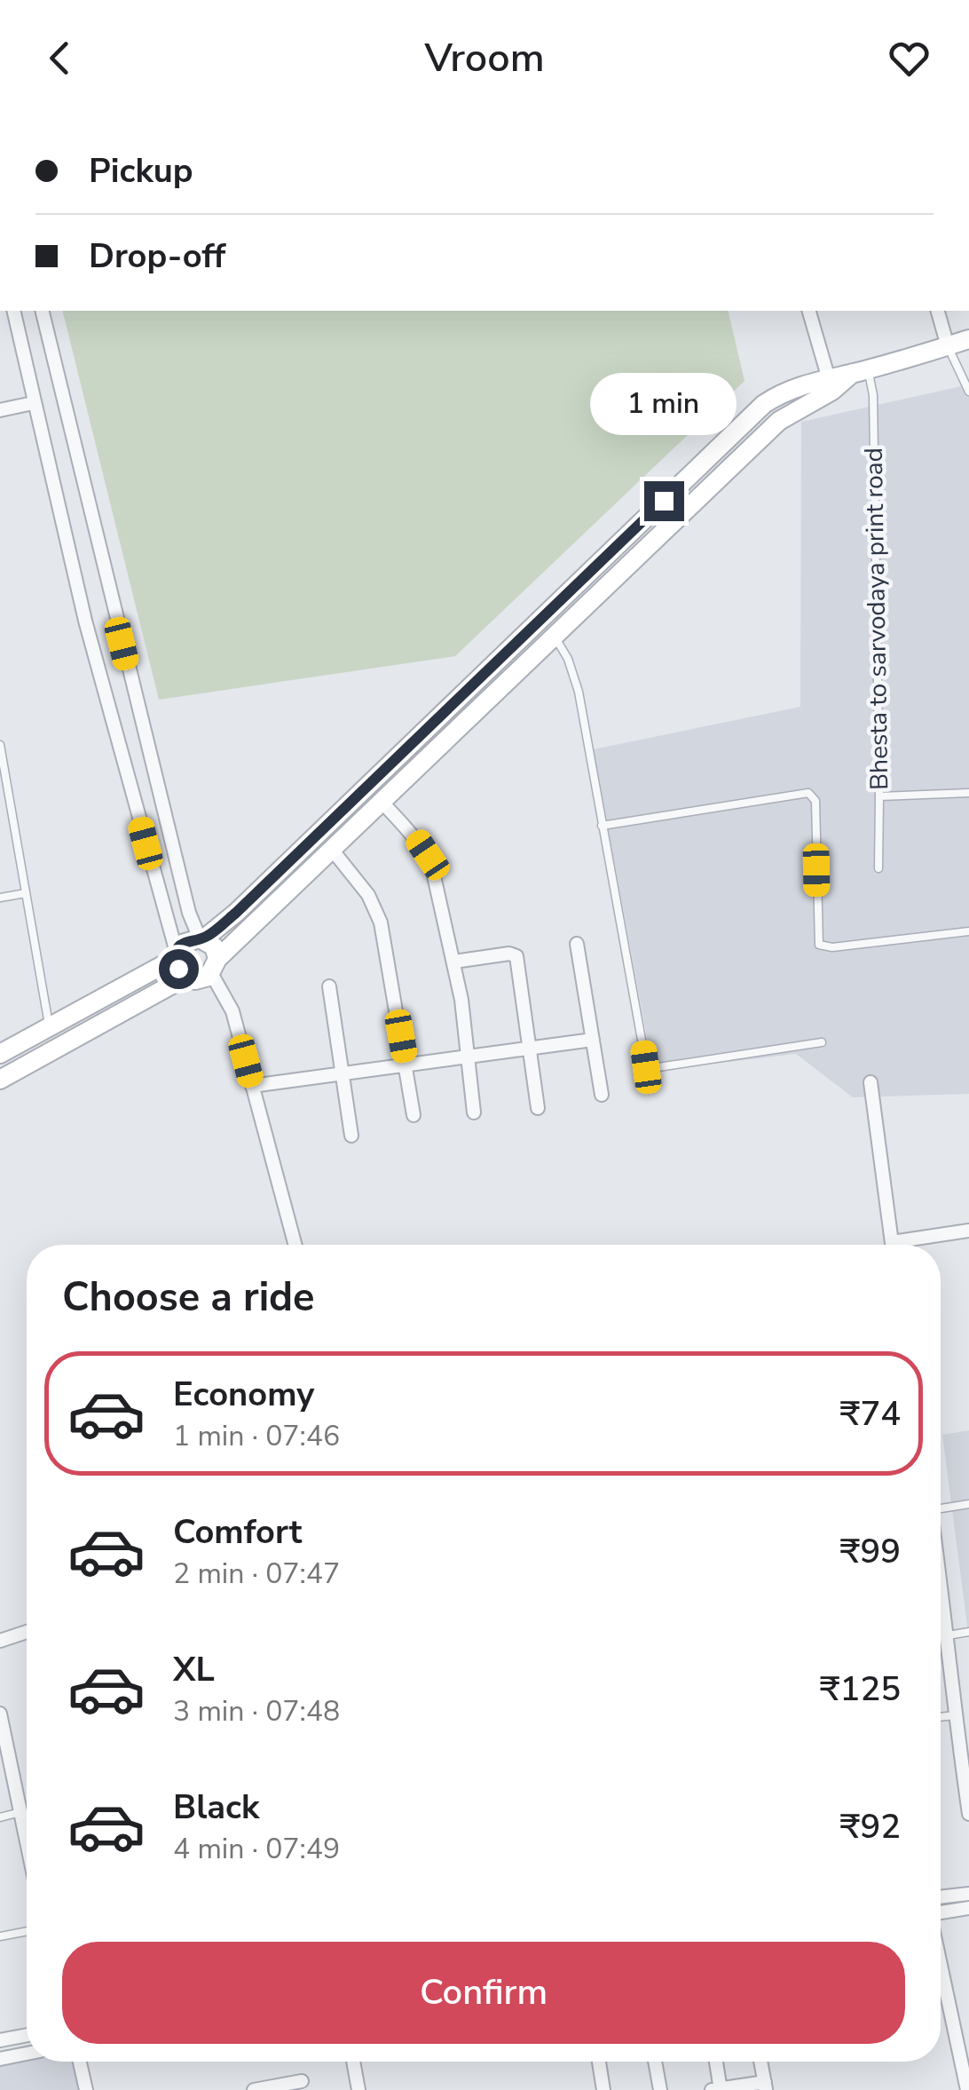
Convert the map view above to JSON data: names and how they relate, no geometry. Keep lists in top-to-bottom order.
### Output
{
  "streets": {
    "lane": ["Bhesta to sarvodaya print road"]
  },
  "page": {
    "header": "Vroom",
    "banner": ["Pickup", "Drop-off"],
    "bubble": "1 min",
    "heading": "Choose a ride",
    "list": [
      {
        "name": "Economy",
        "note": "1 min · 07:46",
        "value": "₹74"
      },
      {
        "name": "Comfort",
        "note": "2 min · 07:47",
        "value": "₹99"
      },
      {
        "name": "XL",
        "note": "3 min · 07:48",
        "value": "₹125"
      },
      {
        "name": "Black",
        "note": "4 min · 07:49",
        "value": "₹92"
      }
    ],
    "buttons": "Confirm"
  }
}
